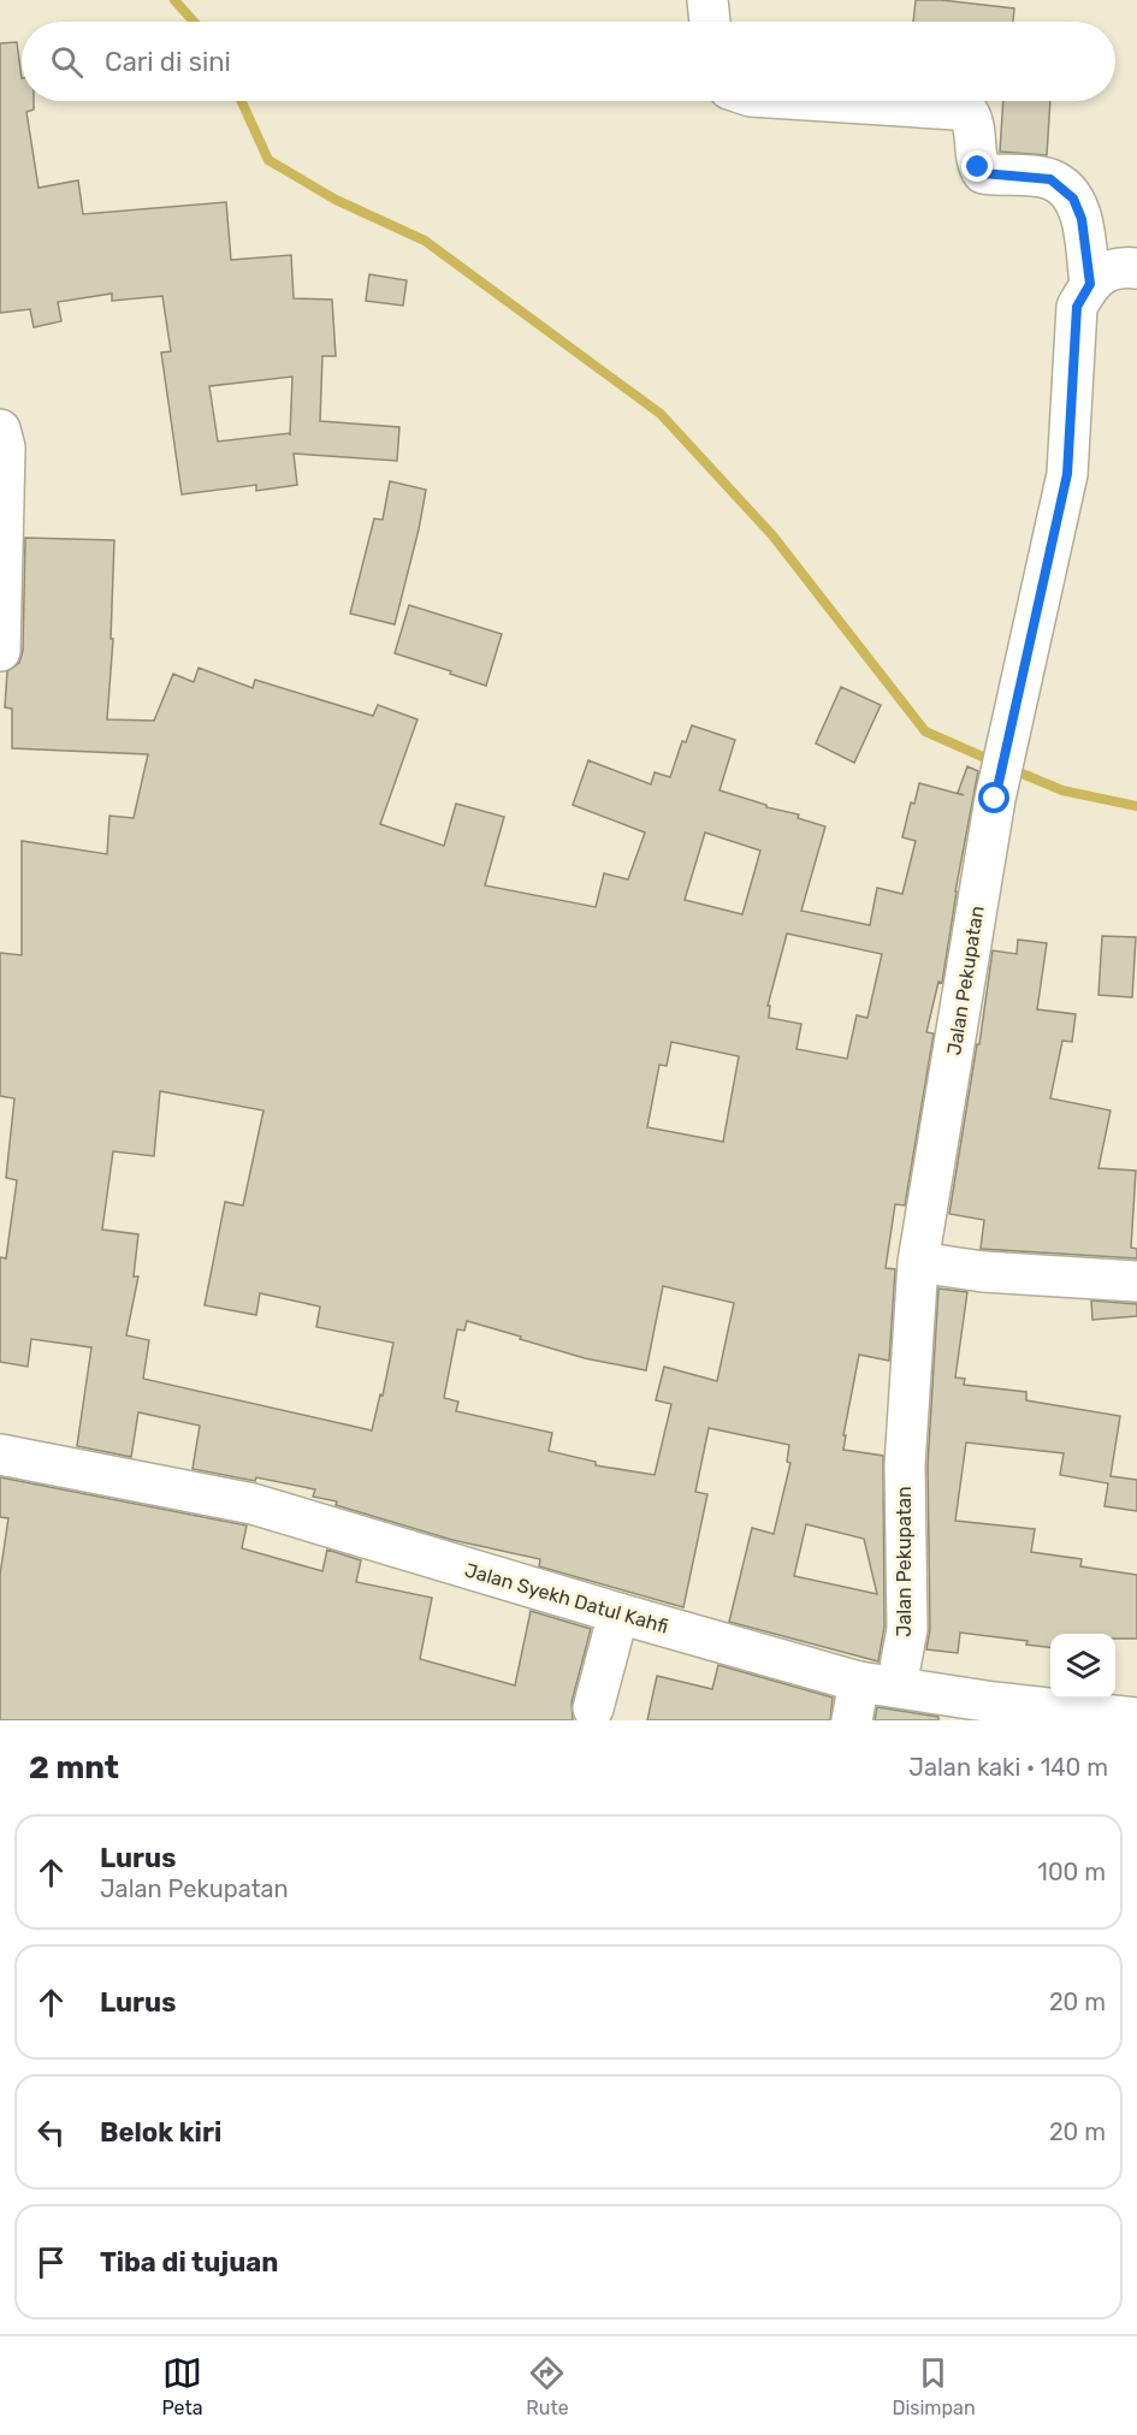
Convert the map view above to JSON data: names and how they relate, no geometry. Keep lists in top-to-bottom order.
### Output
{
  "streets": {
    "street": ["Jalan Pekupatan", "Jalan Syekh Datul Kahfi"]
  },
  "crossings": [
    ["Jalan Pekupatan", "Jalan Syekh Datul Kahfi"]
  ],
  "page": {
    "search": "Cari di sini",
    "heading": ["2 mnt", "Jalan kaki · 140 m"],
    "list": [
      ["Lurus", "Jalan Pekupatan", "100 m"],
      ["Lurus", "20 m"],
      ["Belok kiri", "20 m"],
      "Tiba di tujuan"
    ],
    "nav": ["Peta", "Rute", "Disimpan"]
  }
}
